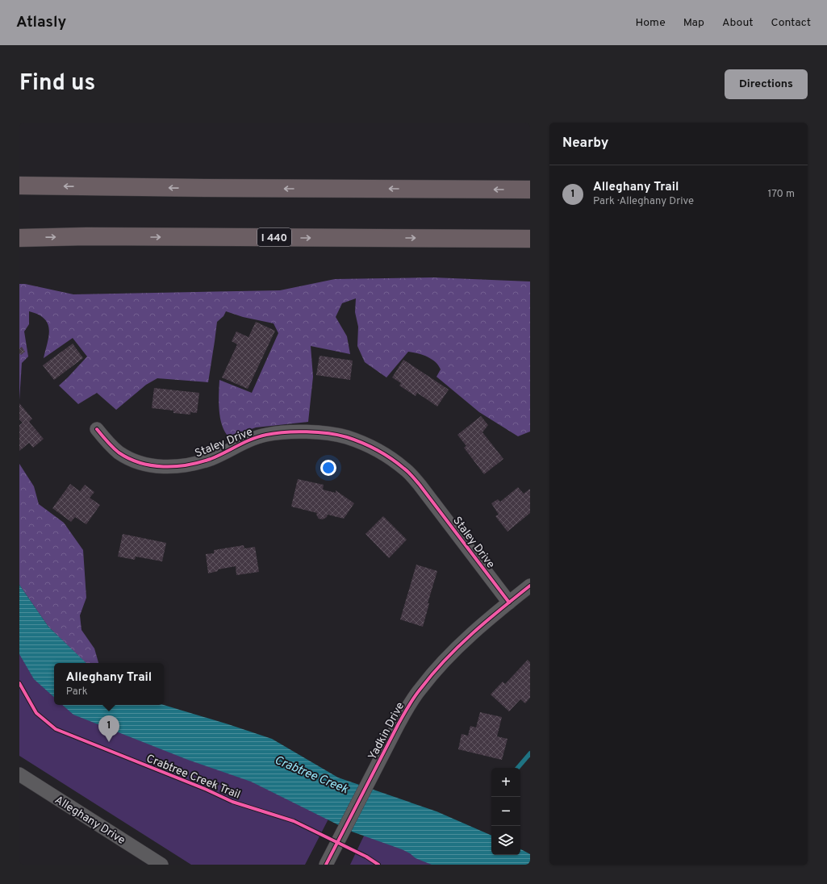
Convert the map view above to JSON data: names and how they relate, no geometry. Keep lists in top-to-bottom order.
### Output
{
  "streets": {
    "highway": ["I 440"],
    "street": ["Staley Drive", "Yadkin Drive", "Alleghany Drive"],
    "cycle path": ["Crabtree Creek Trail"]
  },
  "crossings": [
    ["Staley Drive", "Yadkin Drive"]
  ],
  "water": ["Crabtree Creek"],
  "page": {
    "header": "Atlasly",
    "nav": [
      "Home",
      "Map",
      "About",
      "Contact"
    ],
    "title": "Find us",
    "buttons": "Directions",
    "heading": "Nearby",
    "list": [
      {
        "mark": "1",
        "name": "Alleghany Trail",
        "note": "Park · Alleghany Drive",
        "value": "170 m"
      }
    ],
    "popup": ["Alleghany Trail", "Park"],
    "pins": "1",
    "map_buttons": ["+", "−"]
  }
}
